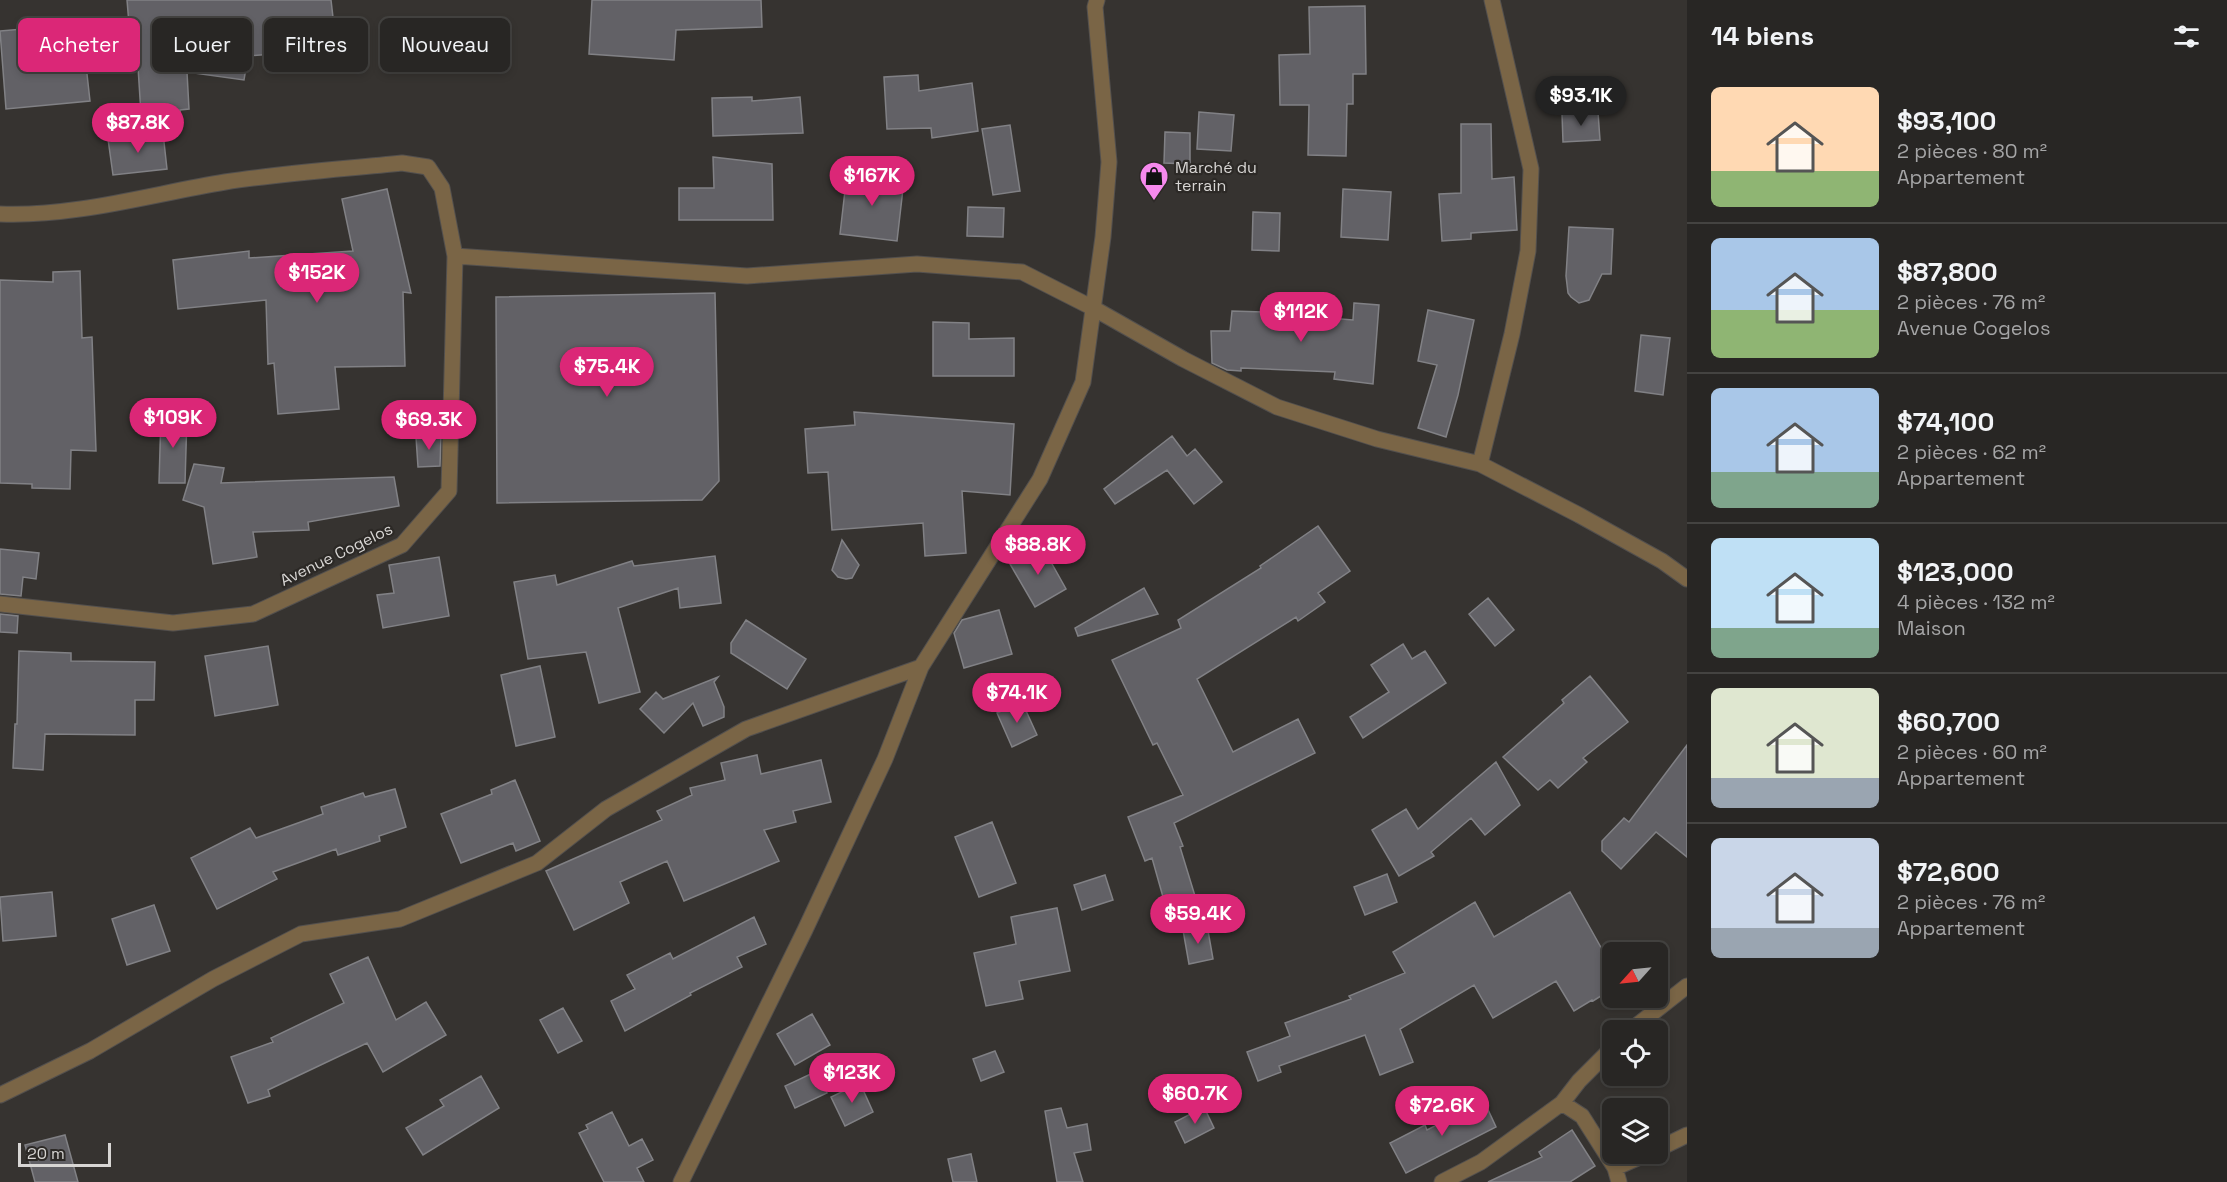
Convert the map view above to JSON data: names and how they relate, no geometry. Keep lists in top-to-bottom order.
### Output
{
  "streets": {
    "street": ["Avenue Cogelos"]
  },
  "places": {
    "shop": ["Marché du terrain"]
  },
  "scale_bar": "20 m",
  "north": "bottom left",
  "page": {
    "heading": "14 biens",
    "chip": [
      "Acheter",
      "Louer",
      "Filtres",
      "Nouveau"
    ],
    "list": [
      {
        "name": "$93,100",
        "note": "2 pièces · 80 m² · Appartement"
      },
      {
        "name": "$87,800",
        "note": "2 pièces · 76 m² · Avenue Cogelos"
      },
      {
        "name": "$74,100",
        "note": "2 pièces · 62 m² · Appartement"
      },
      {
        "name": "$123,000",
        "note": "4 pièces · 132 m² · Maison"
      },
      {
        "name": "$60,700",
        "note": "2 pièces · 60 m² · Appartement"
      },
      {
        "name": "$72,600",
        "note": "2 pièces · 76 m² · Appartement"
      }
    ],
    "price": [
      "$93.1K",
      "$87.8K",
      "$167K",
      "$152K",
      "$112K",
      "$75.4K",
      "$109K",
      "$69.3K",
      "$88.8K",
      "$74.1K",
      "$59.4K",
      "$123K",
      "$60.7K",
      "$72.6K"
    ],
    "scale": "20 m"
  }
}
